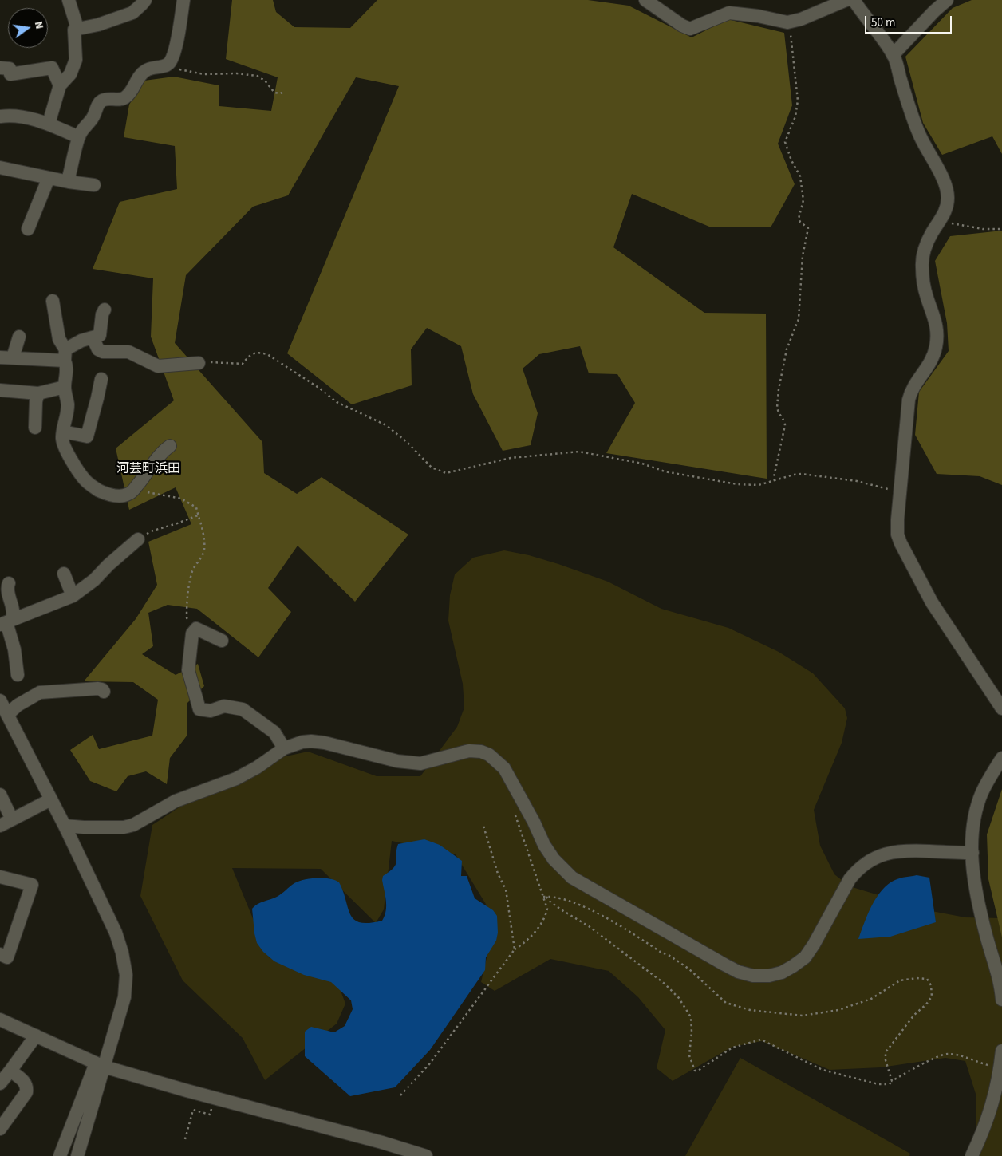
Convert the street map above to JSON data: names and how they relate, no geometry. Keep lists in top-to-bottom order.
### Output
{
  "districts": ["河芸町浜田"],
  "scale_bar": "50 m",
  "north": "right"
}
